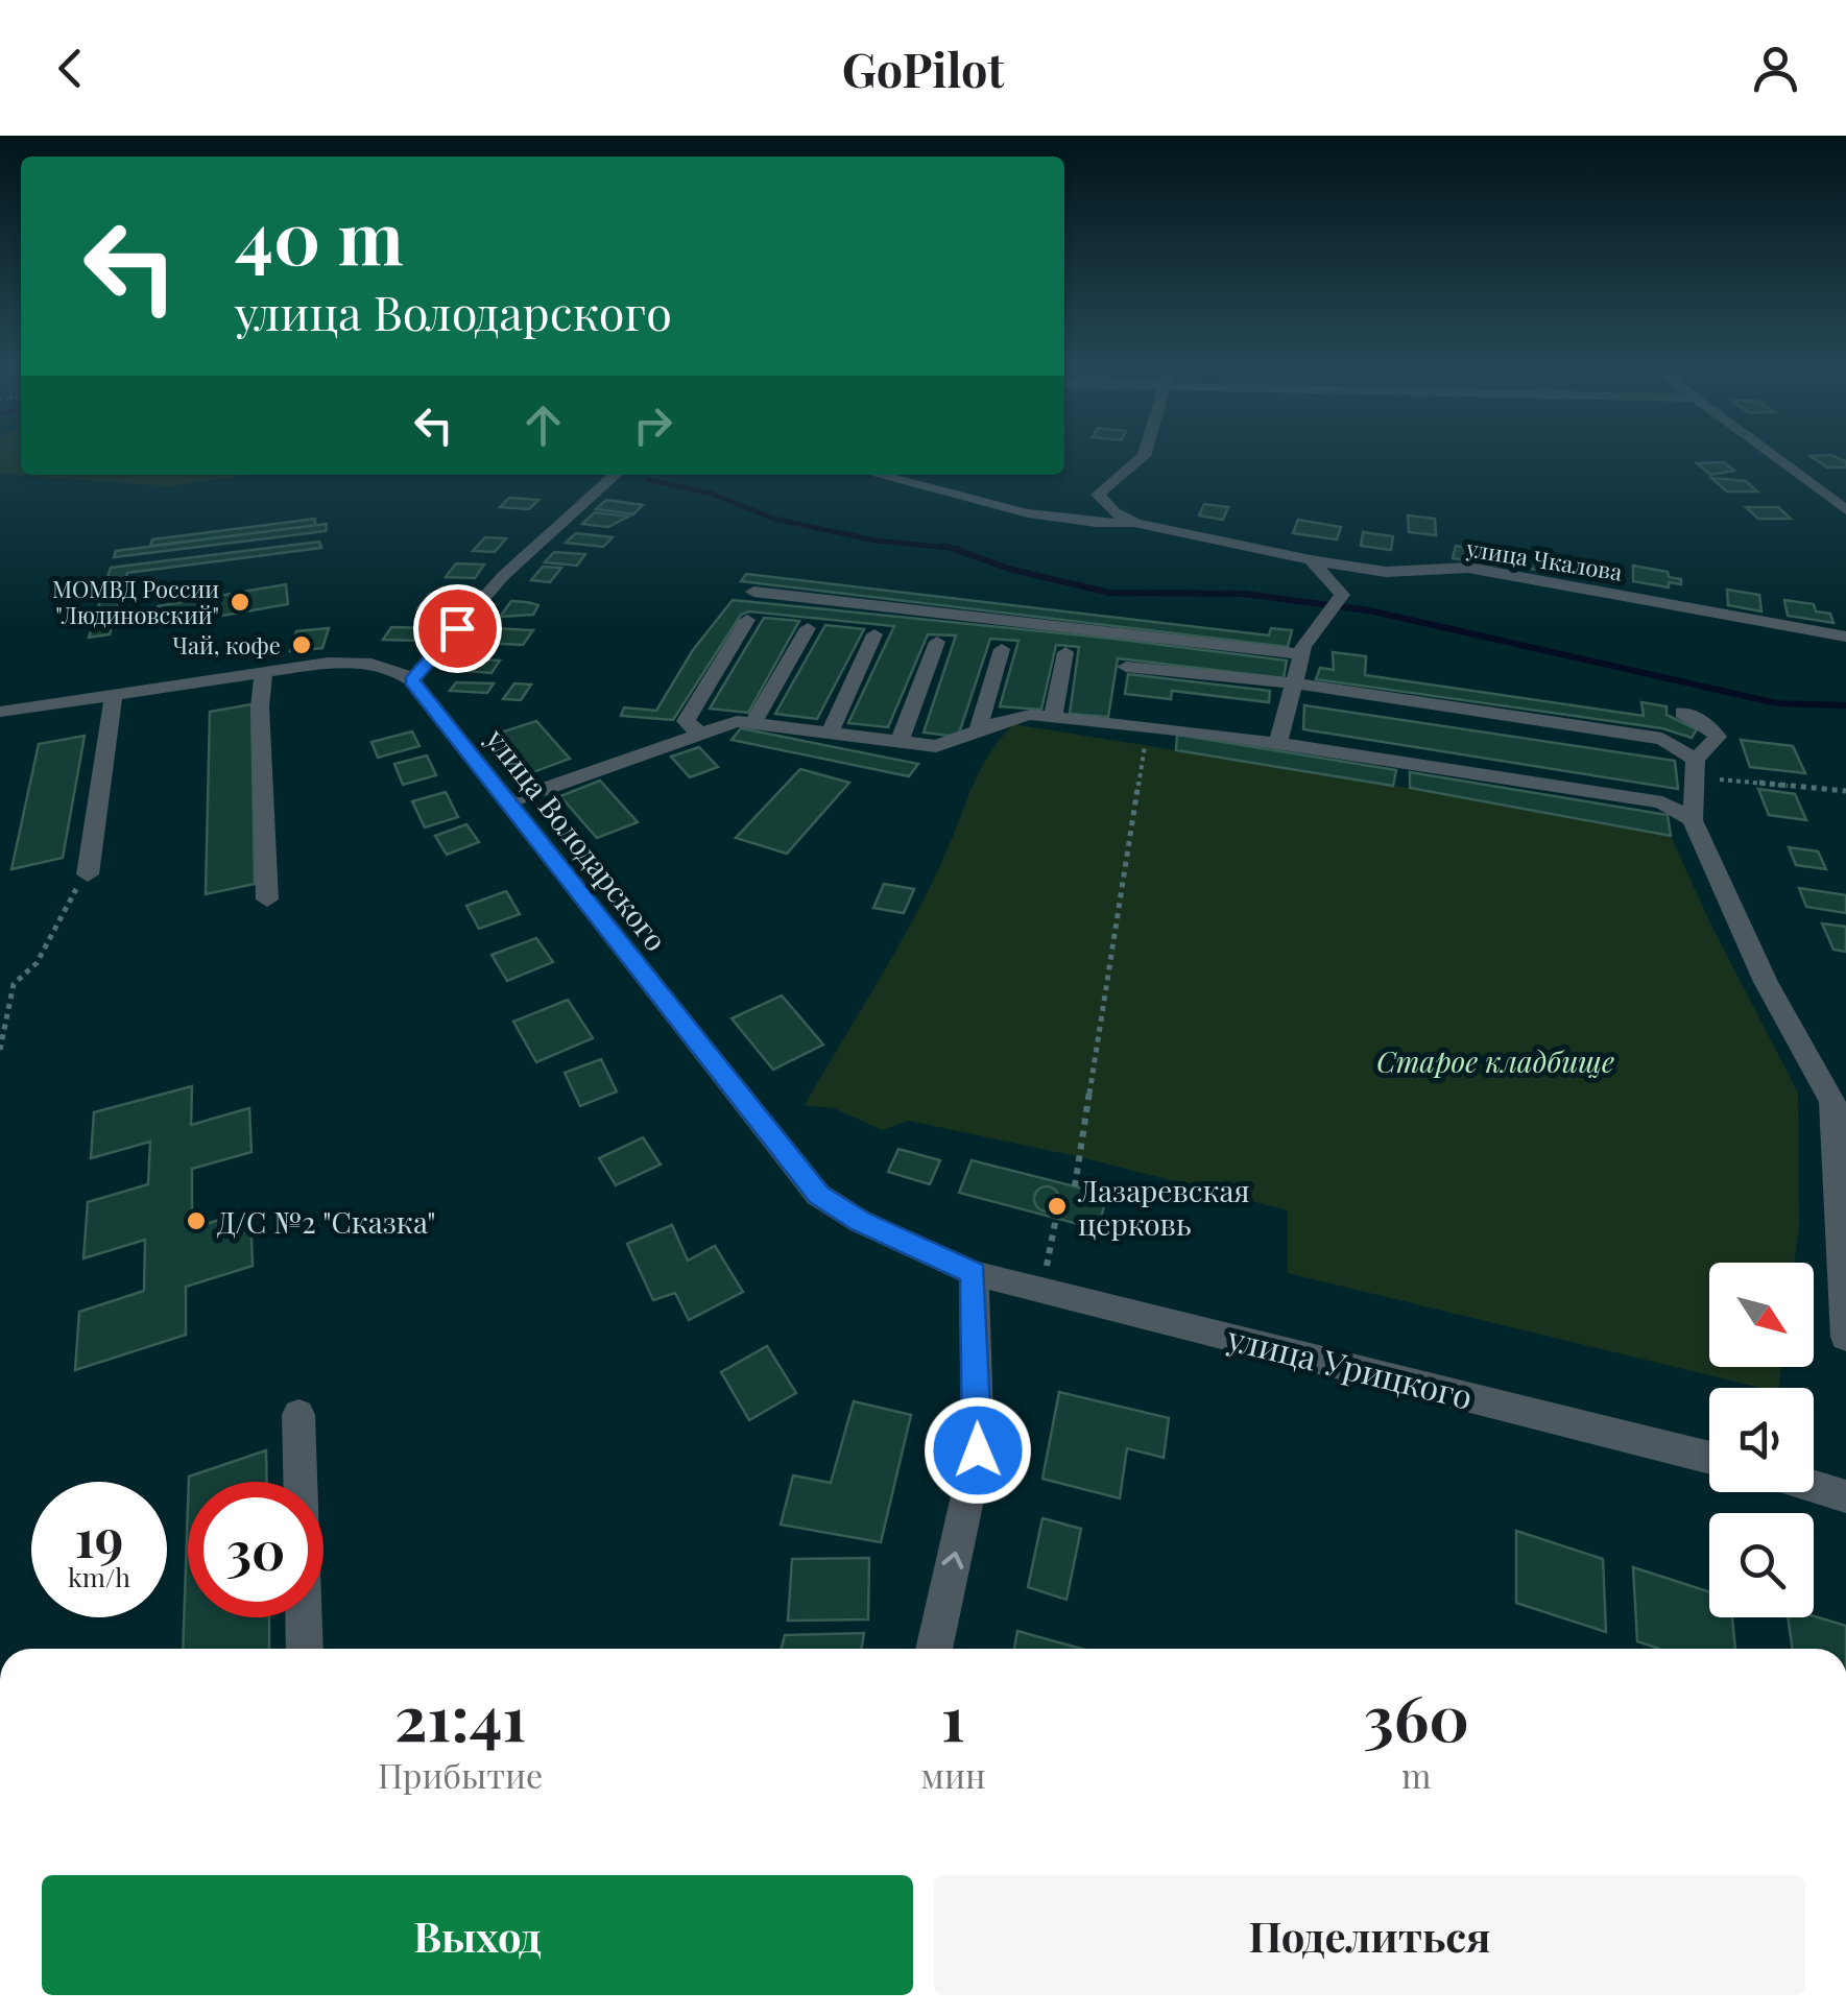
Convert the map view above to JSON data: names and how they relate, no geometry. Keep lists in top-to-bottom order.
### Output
{
  "streets": {
    "street": ["улица Чкалова", "улица Володарского", "улица Урицкого"]
  },
  "crossings": [
    ["улица Володарского", "улица Урицкого"]
  ],
  "parks": ["Старое кладбище"],
  "places": [
    "МОМВД России \"Людиновский\"",
    "Чай, кофе",
    "Лазаревская церковь",
    "Д/С №2 \"Сказка\""
  ],
  "north": "bottom right",
  "page": {
    "header": "GoPilot",
    "turn": ["40 m", "улица Володарского"],
    "speed": "19 km/h",
    "limit": "30",
    "eta": [
      "21:41",
      "Прибытие",
      "1",
      "мин",
      "360",
      "m"
    ],
    "buttons": ["Выход", "Поделиться"]
  }
}
